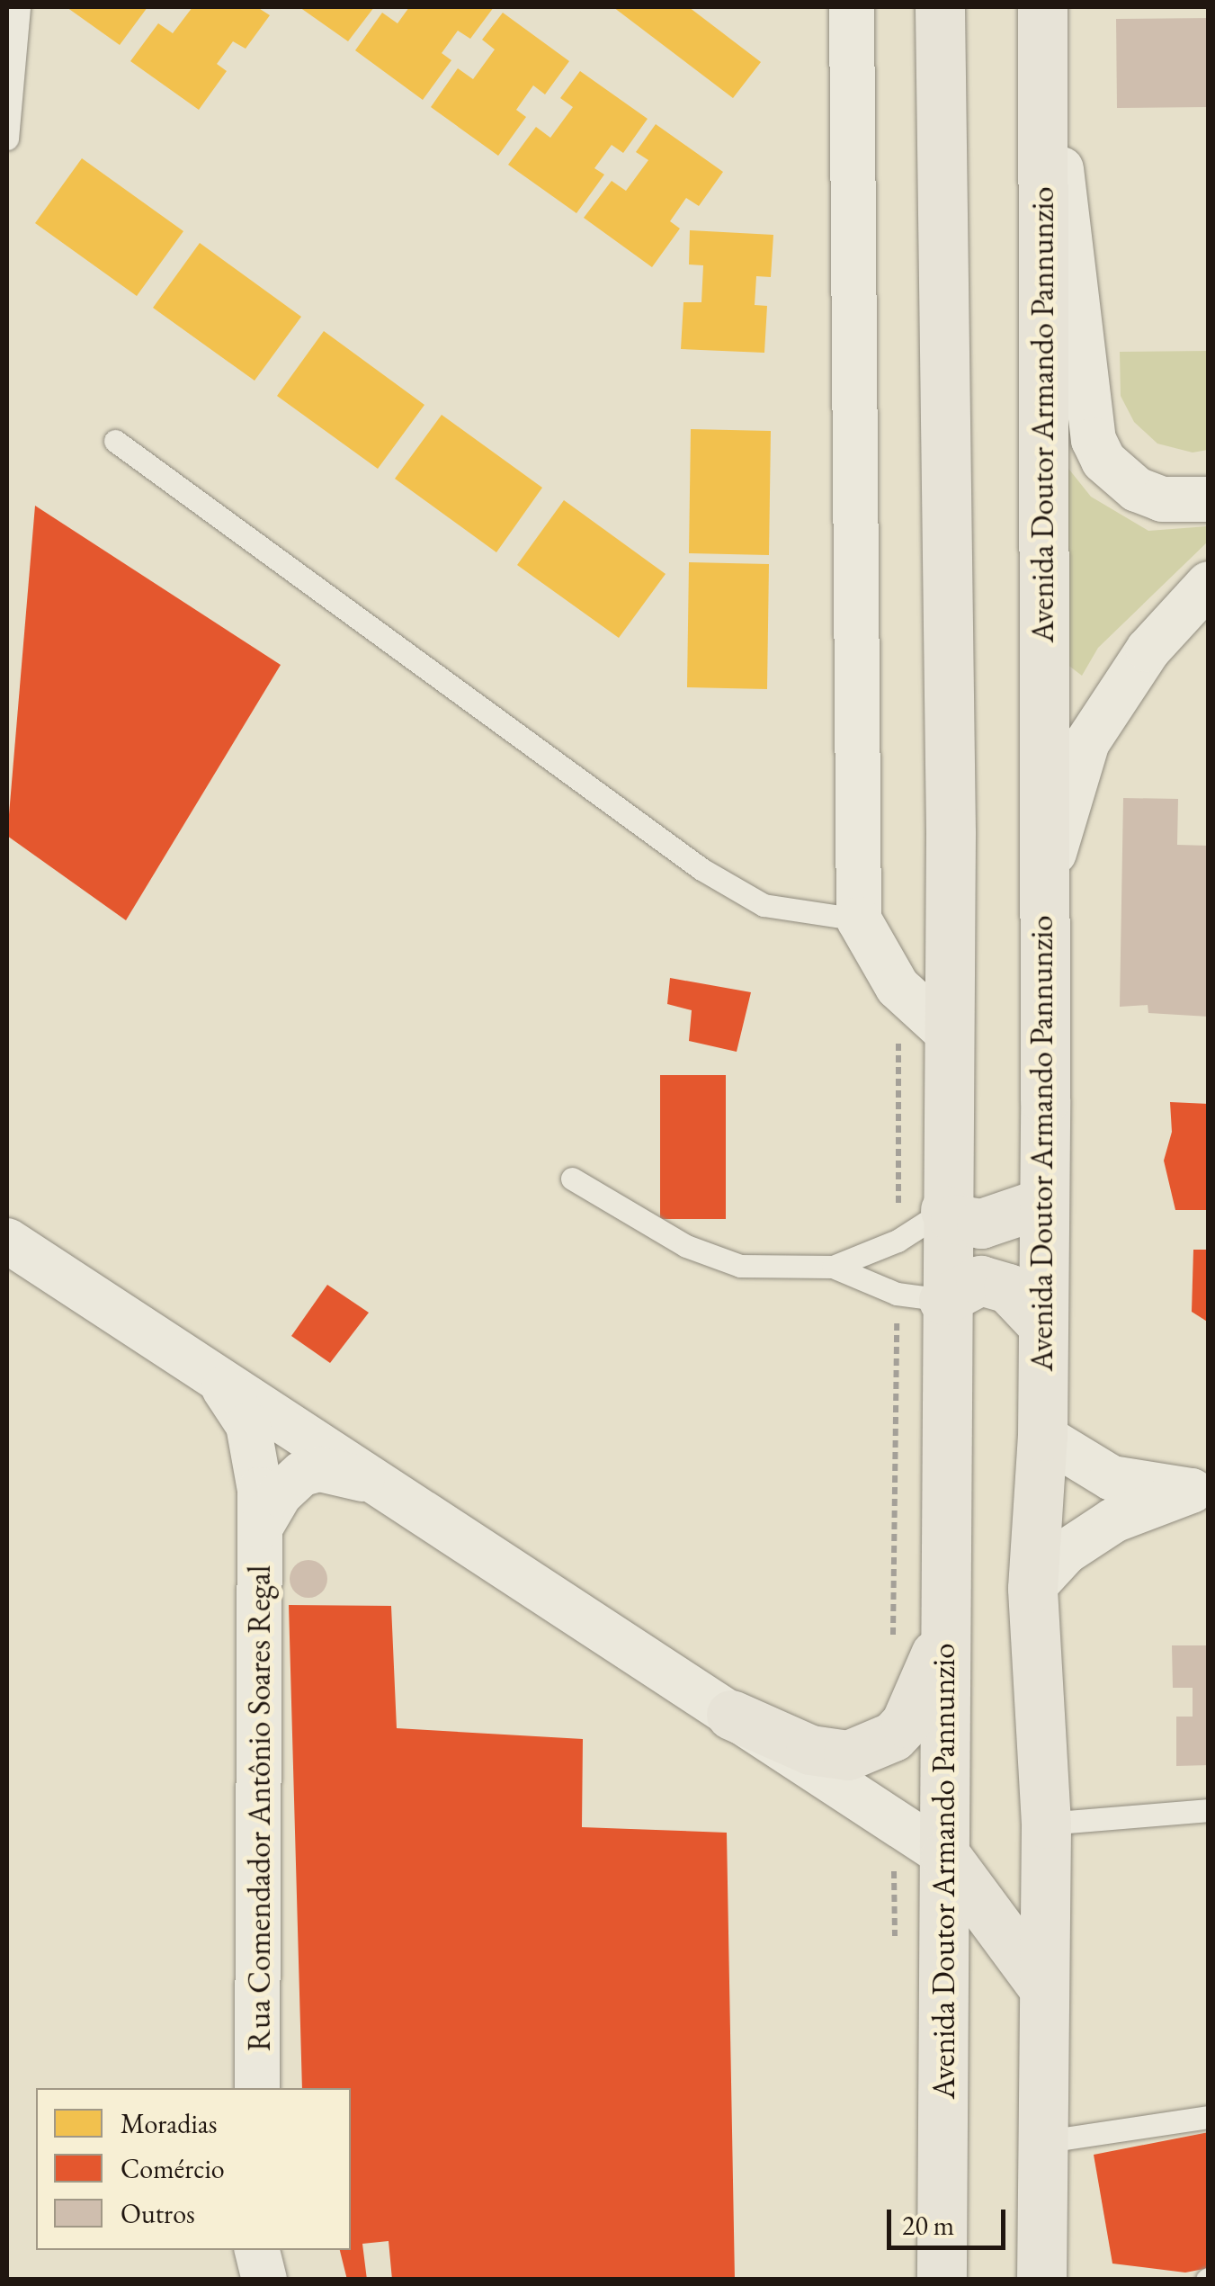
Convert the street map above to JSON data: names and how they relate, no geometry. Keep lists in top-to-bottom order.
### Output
{
  "streets": {
    "main road": ["Avenida Doutor Armando Pannunzio"],
    "street": ["Rua Comendador Antônio Soares Regal"]
  },
  "legend": ["Moradias", "Comércio", "Outros"],
  "scale_bar": "20 m"
}
